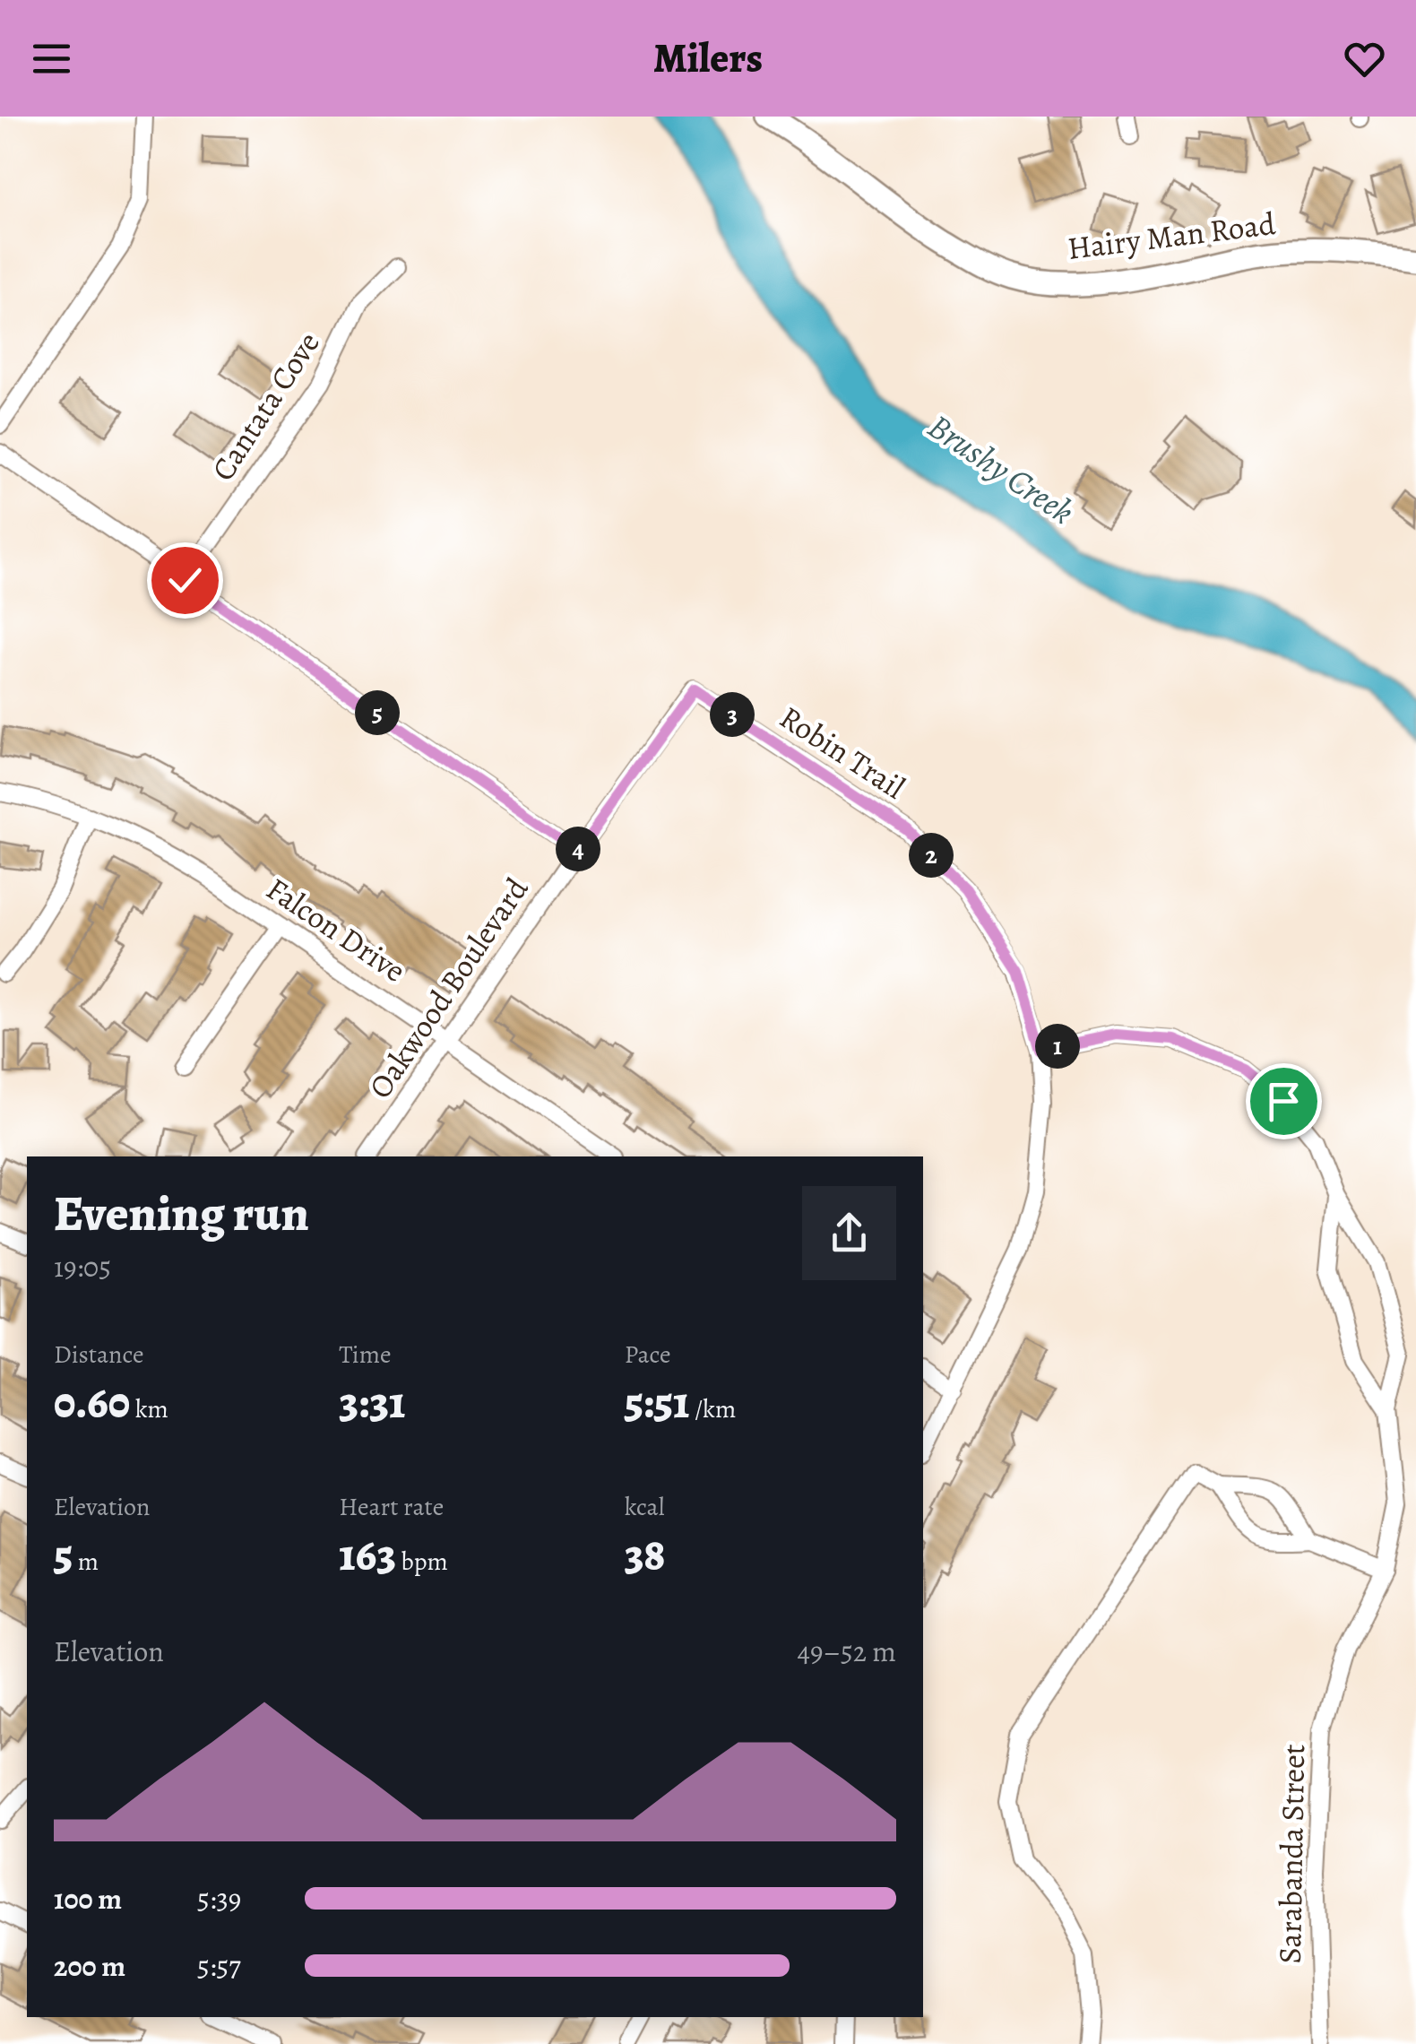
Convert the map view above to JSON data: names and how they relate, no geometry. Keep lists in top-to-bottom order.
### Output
{
  "streets": {
    "street": [
      "Hairy Man Road",
      "Cantata Cove",
      "Robin Trail",
      "Falcon Drive",
      "Oakwood Boulevard",
      "Sarabanda Street"
    ]
  },
  "crossings": [
    ["Robin Trail", "Oakwood Boulevard"],
    ["Robin Trail", "Sarabanda Street"],
    ["Falcon Drive", "Oakwood Boulevard"]
  ],
  "water": ["Brushy Creek"],
  "page": {
    "header": "Milers",
    "pins": [
      "5",
      "3",
      "4",
      "2",
      "1"
    ],
    "heading": ["Evening run", "19:05"],
    "stats": [
      ["Distance", "0.60 km"],
      ["Time", "3:31"],
      ["Pace", "5:51 /km"],
      ["Elevation", "5 m"],
      ["Heart rate", "163 bpm"],
      ["kcal", "38"]
    ],
    "chart": ["Elevation", "49–52 m"],
    "list": [
      {
        "name": "100 m",
        "note": "5:39"
      },
      {
        "name": "200 m",
        "note": "5:57"
      }
    ]
  }
}
